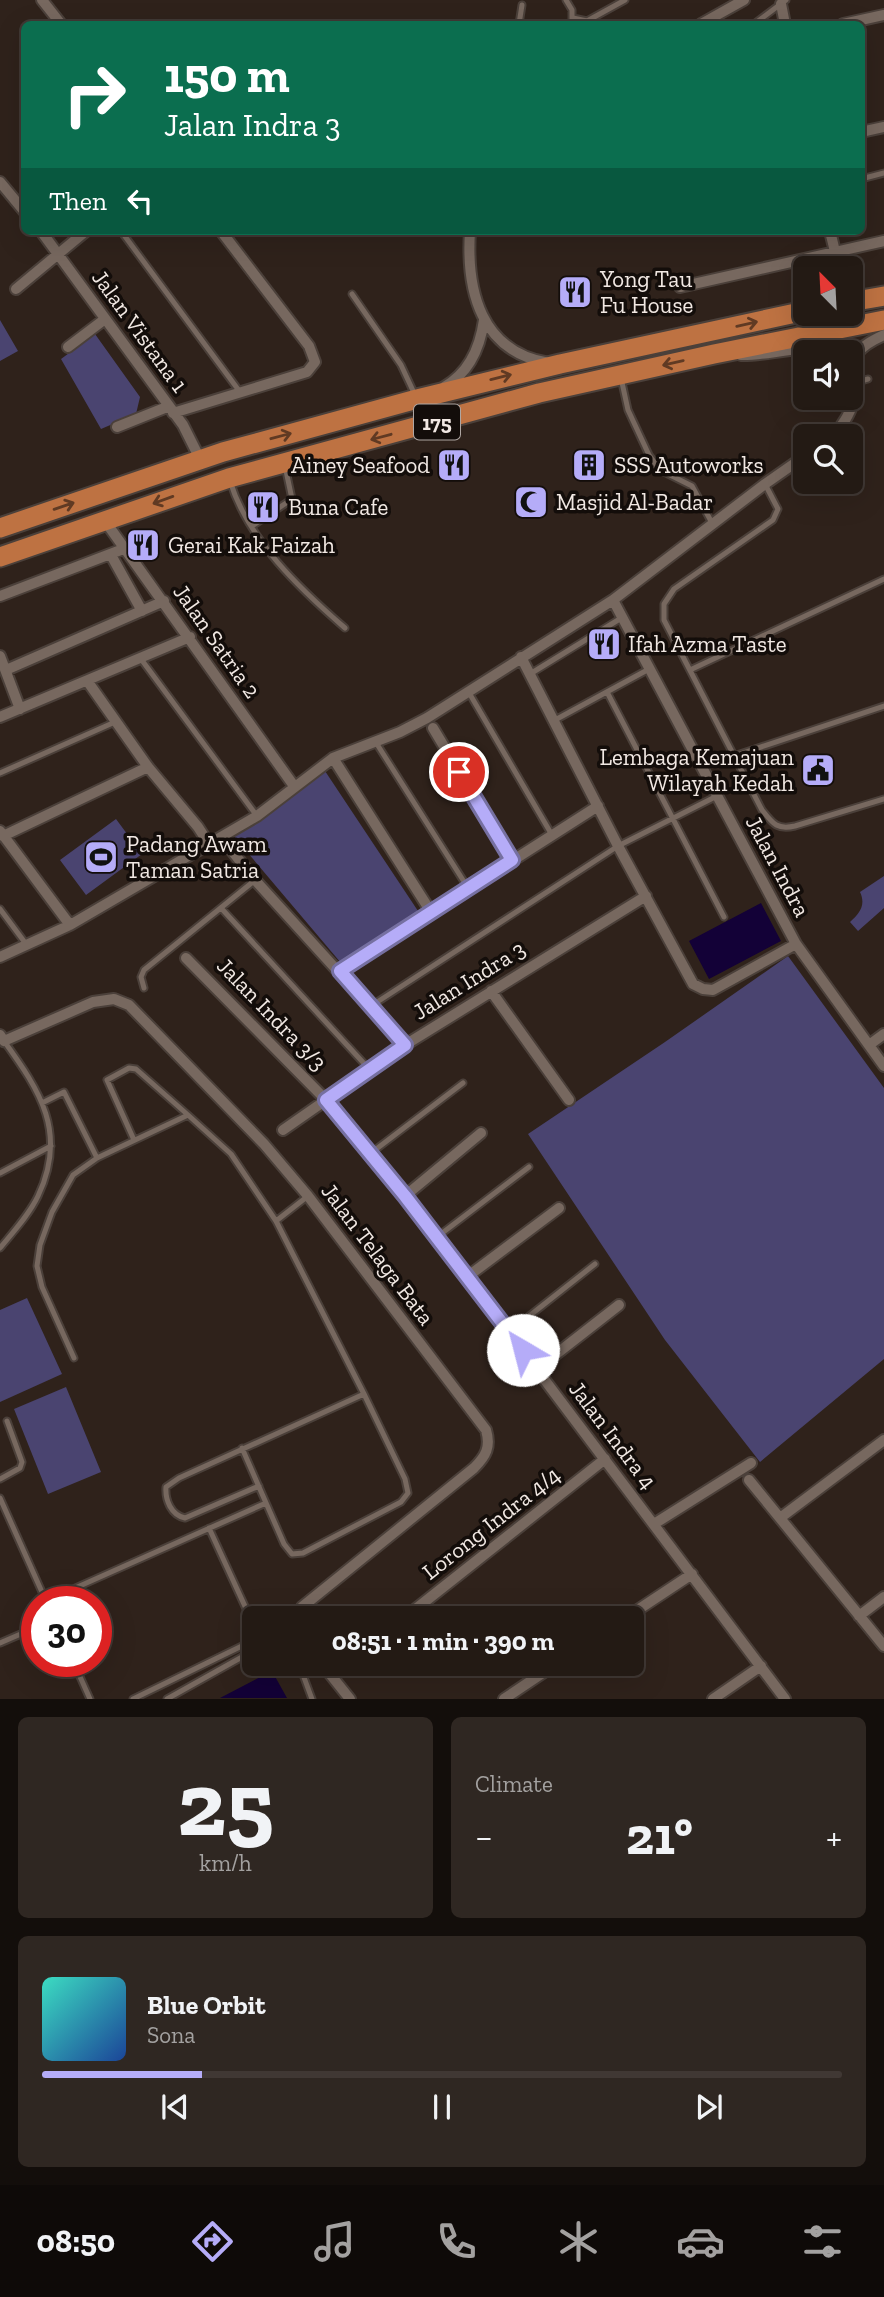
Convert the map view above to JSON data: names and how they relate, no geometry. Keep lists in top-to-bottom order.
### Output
{
  "streets": {
    "highway": ["175"],
    "street": [
      "Jalan Vistana 1",
      "Jalan Satria 2",
      "Jalan Indra",
      "Jalan Indra 3",
      "Jalan Indra 3/3",
      "Jalan Telaga Bata",
      "Jalan Indra 4",
      "Lorong Indra 4/4"
    ]
  },
  "crossings": [
    ["Jalan Vistana 1", "175"],
    ["175", "Jalan Satria 2"],
    ["Jalan Indra 3", "Jalan Indra 3/3"],
    ["Jalan Indra 3", "Jalan Indra 4"],
    ["Jalan Indra 3/3", "Jalan Indra 4"],
    ["Jalan Indra 4", "Lorong Indra 4/4"]
  ],
  "places": {
    "restaurant": [
      "Yong Tau Fu House",
      "Ainey Seafood",
      "Buna Cafe",
      "Gerai Kak Faizah",
      "Ifah Azma Taste"
    ],
    "building": ["SSS Autoworks"],
    "mosque": ["Masjid Al-Badar"],
    "public building": ["Lembaga Kemajuan Wilayah Kedah"],
    "sports": ["Padang Awam Taman Satria"]
  },
  "north": "top left",
  "page": {
    "turn": ["150 m", "Jalan Indra 3"],
    "then": "Then",
    "limit": "30",
    "trip": "08:51 · 1 min · 390 m",
    "tile": [
      ["25", "km/h"],
      "Climate"
    ],
    "heat": ["−", "21°", "+"],
    "song": ["Blue Orbit", "Sona"],
    "tabs": "08:50"
  }
}
